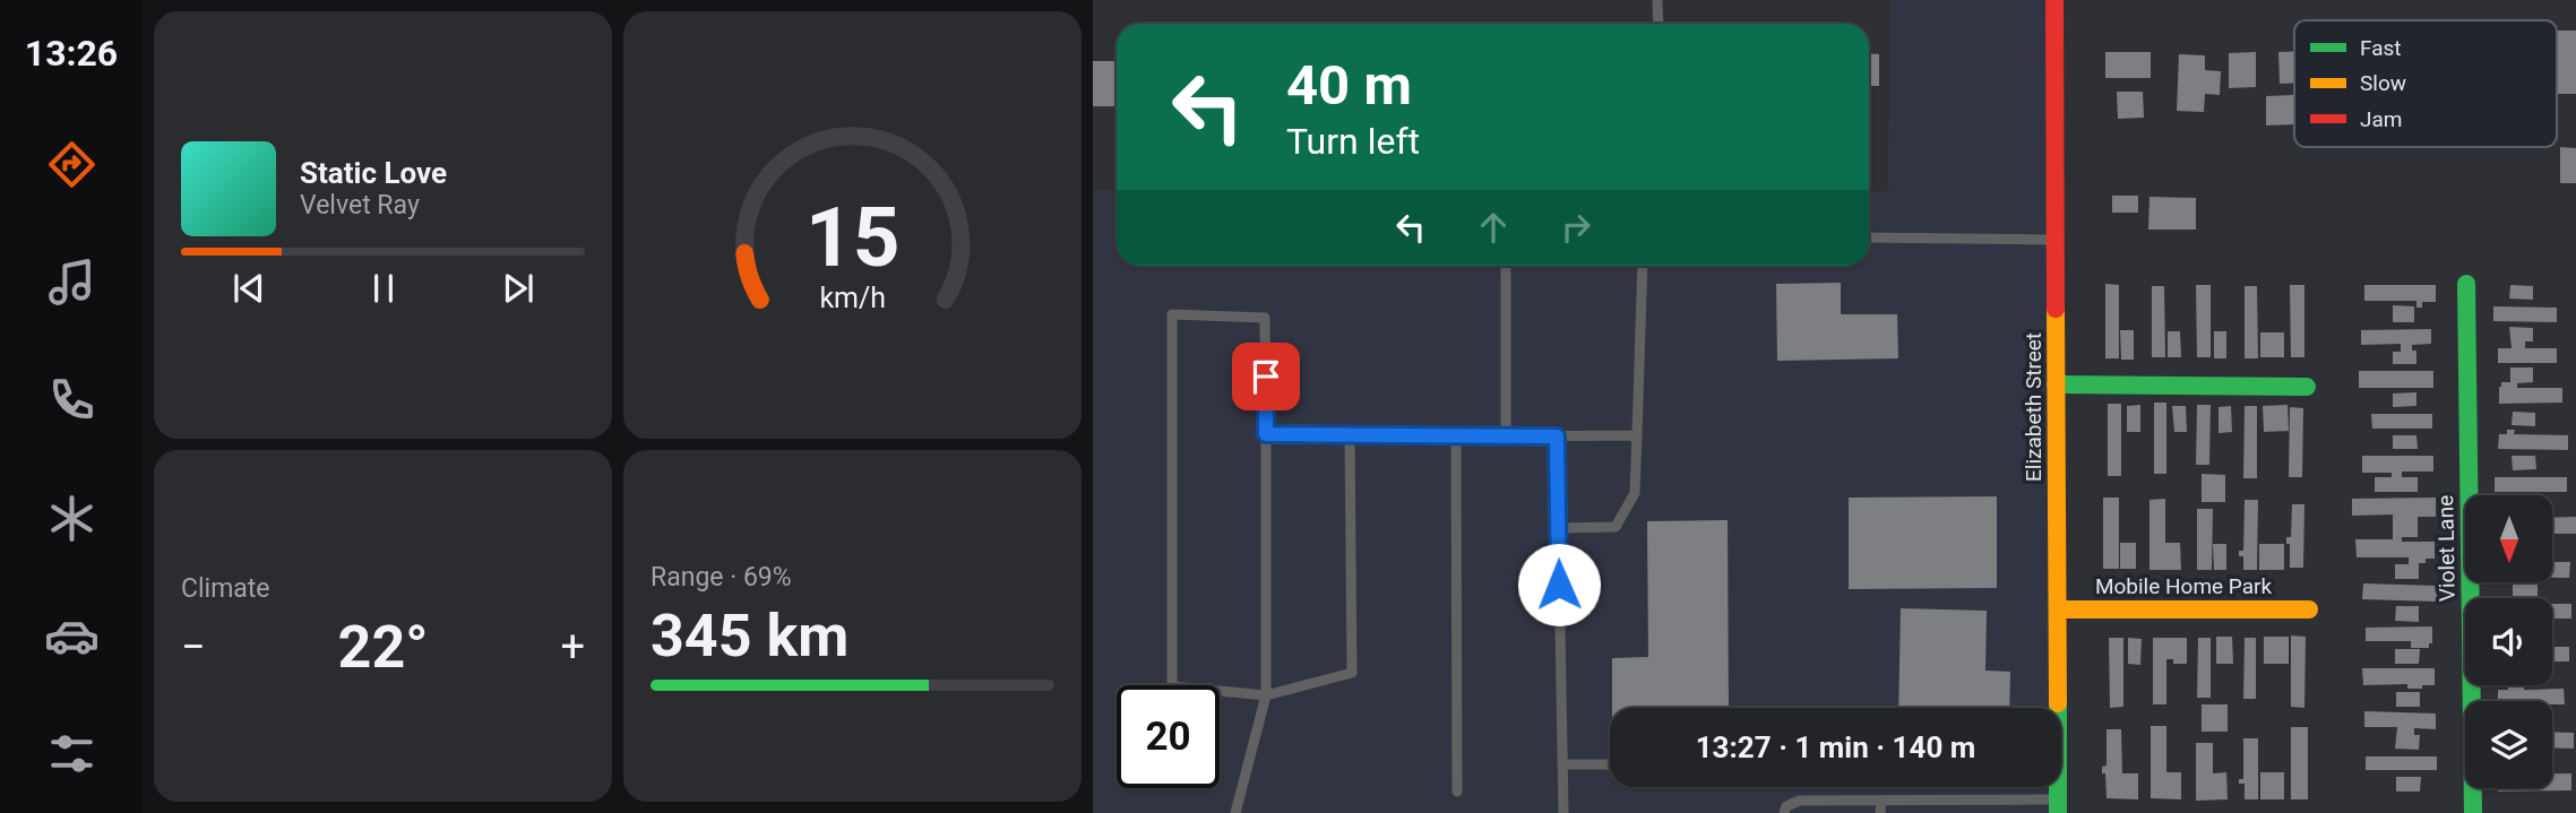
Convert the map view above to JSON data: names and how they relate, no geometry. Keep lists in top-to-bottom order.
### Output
{
  "streets": {
    "street": ["Elizabeth Street", "Violet Lane", "Mobile Home Park"]
  },
  "crossings": [
    ["Elizabeth Street", "Mobile Home Park"]
  ],
  "legend": ["Fast", "Slow", "Jam"],
  "north": "bottom",
  "page": {
    "tabs": "13:26",
    "turn": ["40 m", "Turn left"],
    "song": ["Static Love", "Velvet Ray"],
    "tile": [
      "Climate",
      ["Range · 69%", "345 km"]
    ],
    "heat": ["−", "22°", "+"],
    "limit": "20",
    "trip": "13:27 · 1 min · 140 m",
    "gauge": ["15", "km/h"]
  }
}
